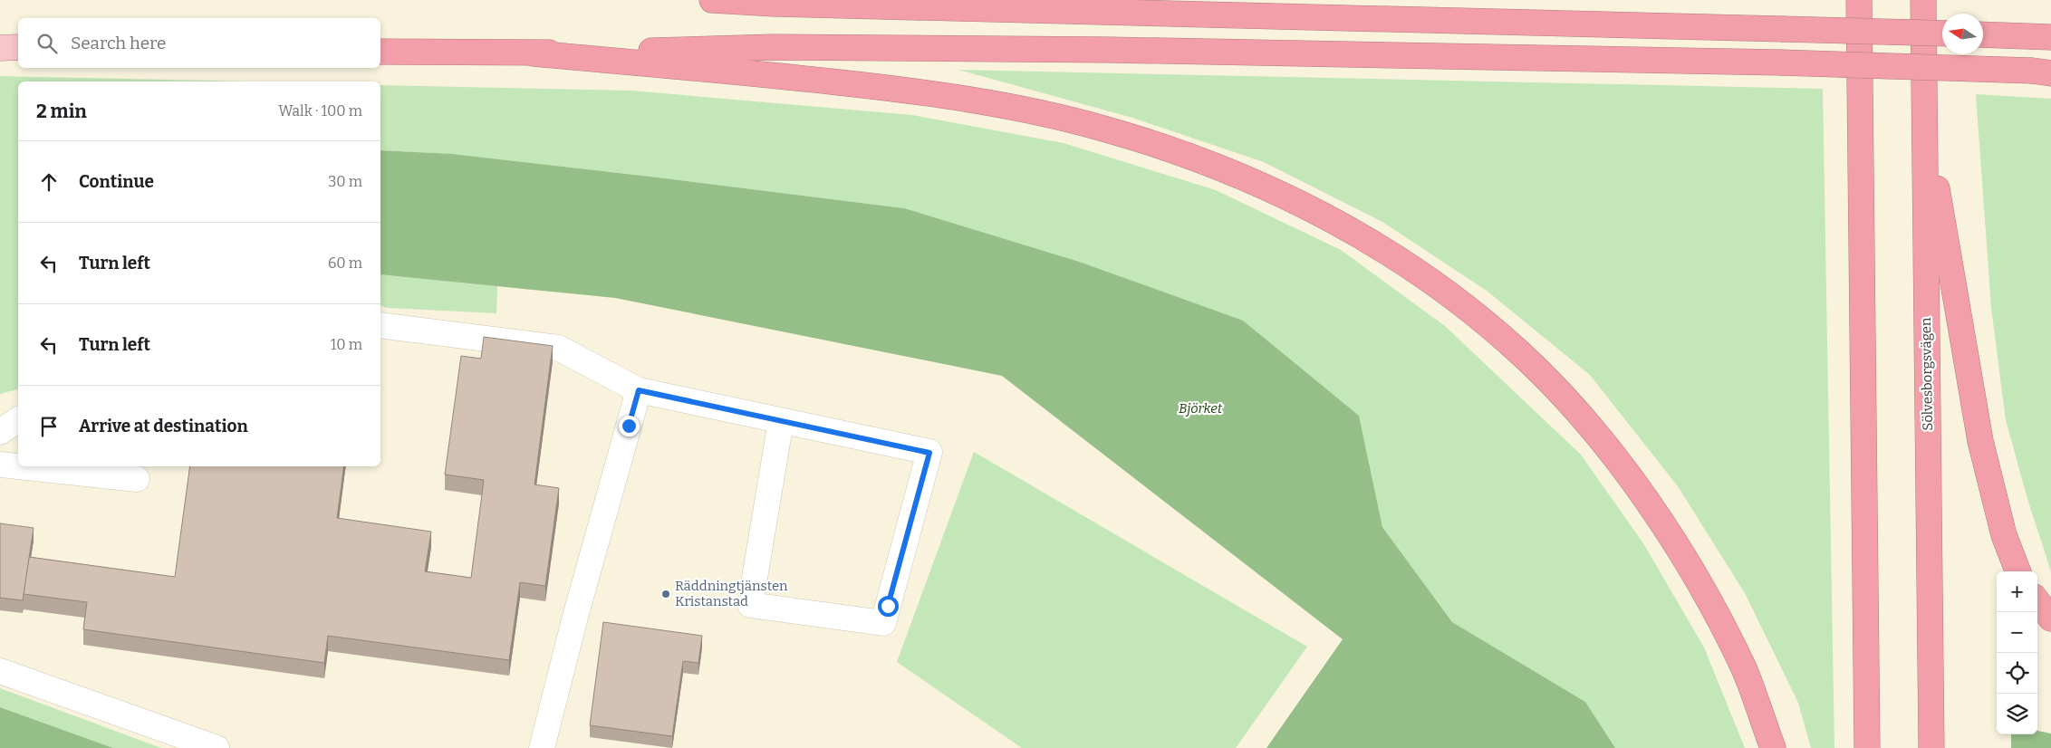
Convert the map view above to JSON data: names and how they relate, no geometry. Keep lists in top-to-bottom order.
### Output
{
  "streets": {
    "highway": ["Sölvesborgsvägen"]
  },
  "parks": ["Björket"],
  "places": ["Räddningtjänsten Kristanstad"],
  "north": "left",
  "page": {
    "search": "Search here",
    "heading": ["2 min", "Walk · 100 m"],
    "list": [
      ["Continue", "30 m"],
      ["Turn left", "60 m"],
      ["Turn left", "10 m"],
      "Arrive at destination"
    ],
    "map_buttons": ["+", "−"]
  }
}
